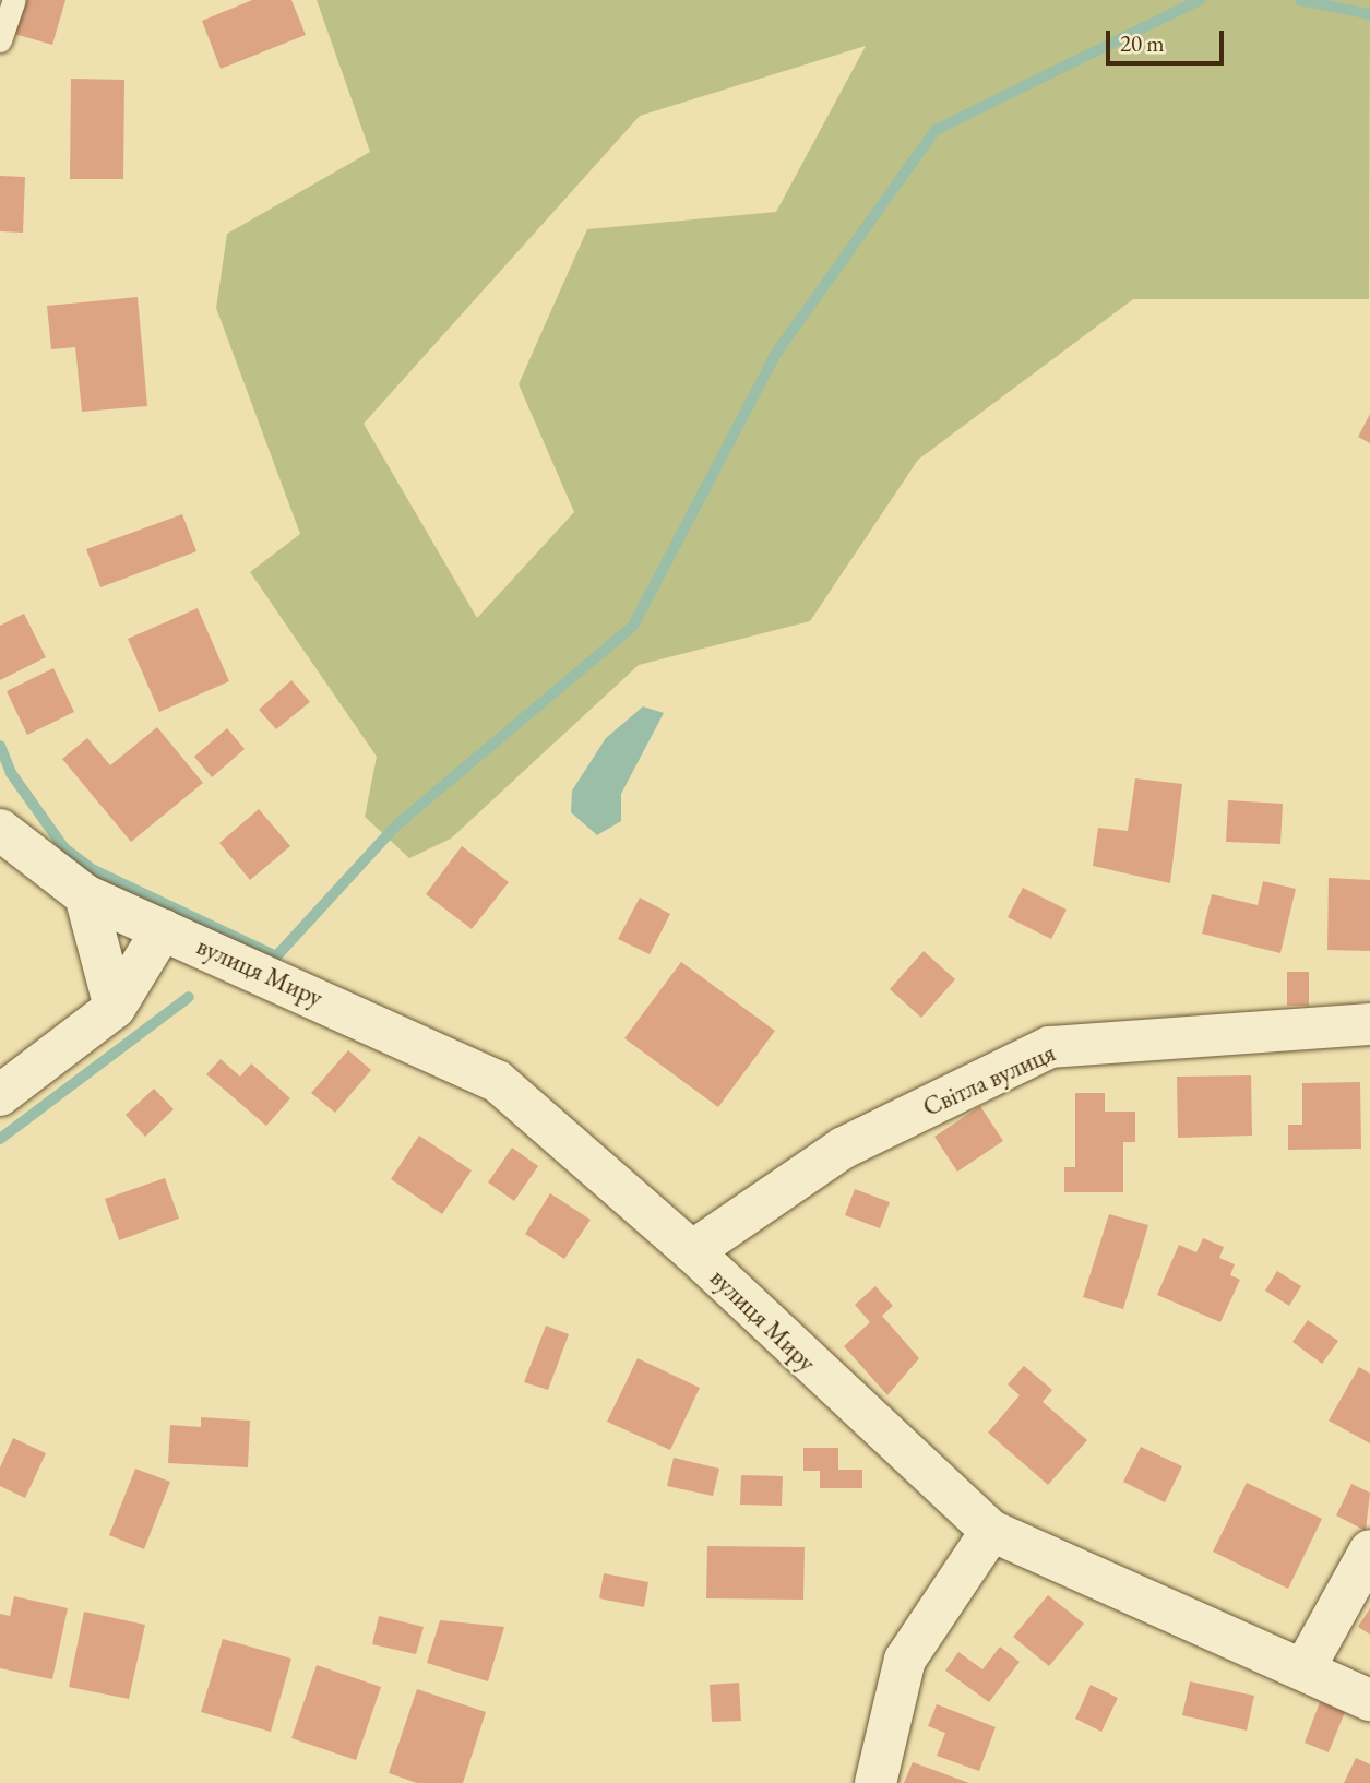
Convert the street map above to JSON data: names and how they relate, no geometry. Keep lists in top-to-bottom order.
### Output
{
  "streets": {
    "street": ["вулиця Миру", "Світла вулиця"]
  },
  "crossings": [
    ["вулиця Миру", "Світла вулиця"]
  ],
  "scale_bar": "20 m"
}
